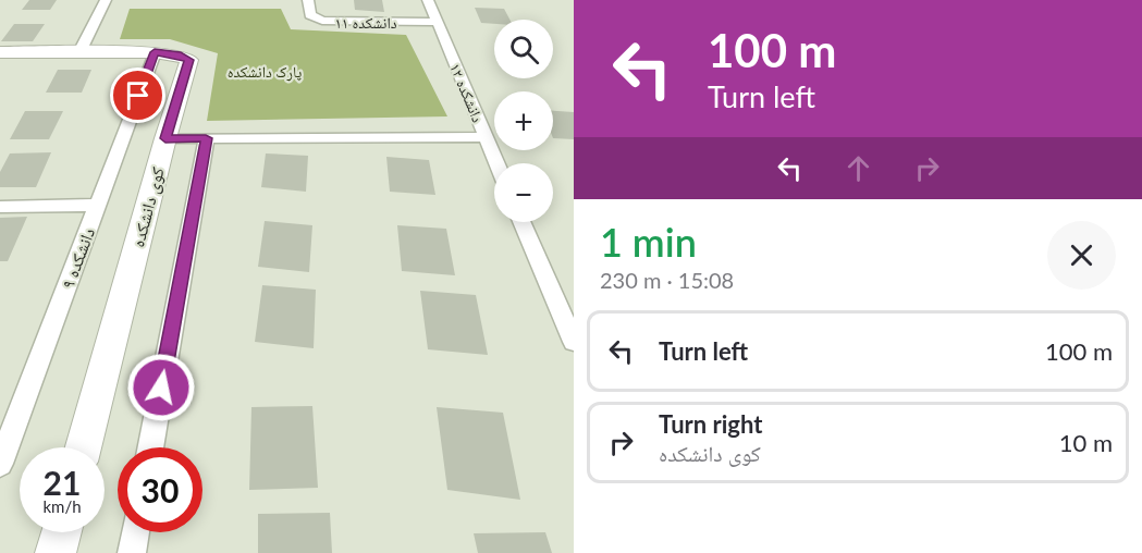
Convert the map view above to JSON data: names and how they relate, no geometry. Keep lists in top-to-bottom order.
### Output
{
  "streets": {
    "street": [
      "دانشکده ۱۱",
      "دانشکده ۱۲",
      "کوی دانشکده",
      "دانشکده ۹"
    ]
  },
  "crossings": [
    ["دانشکده ۱۱", "دانشکده ۱۲"],
    ["کوی دانشکده", "دانشکده ۹"]
  ],
  "parks": ["پارک دانشکده"],
  "page": {
    "turn": ["100 m", "Turn left"],
    "map_buttons": ["+", "−"],
    "heading": ["1 min", "230 m · 15:08"],
    "list": [
      {
        "name": "Turn left",
        "value": "100 m"
      },
      {
        "name": "Turn right",
        "note": "کوی دانشکده",
        "value": "10 m"
      }
    ],
    "speed": "21 km/h",
    "limit": "30"
  }
}
